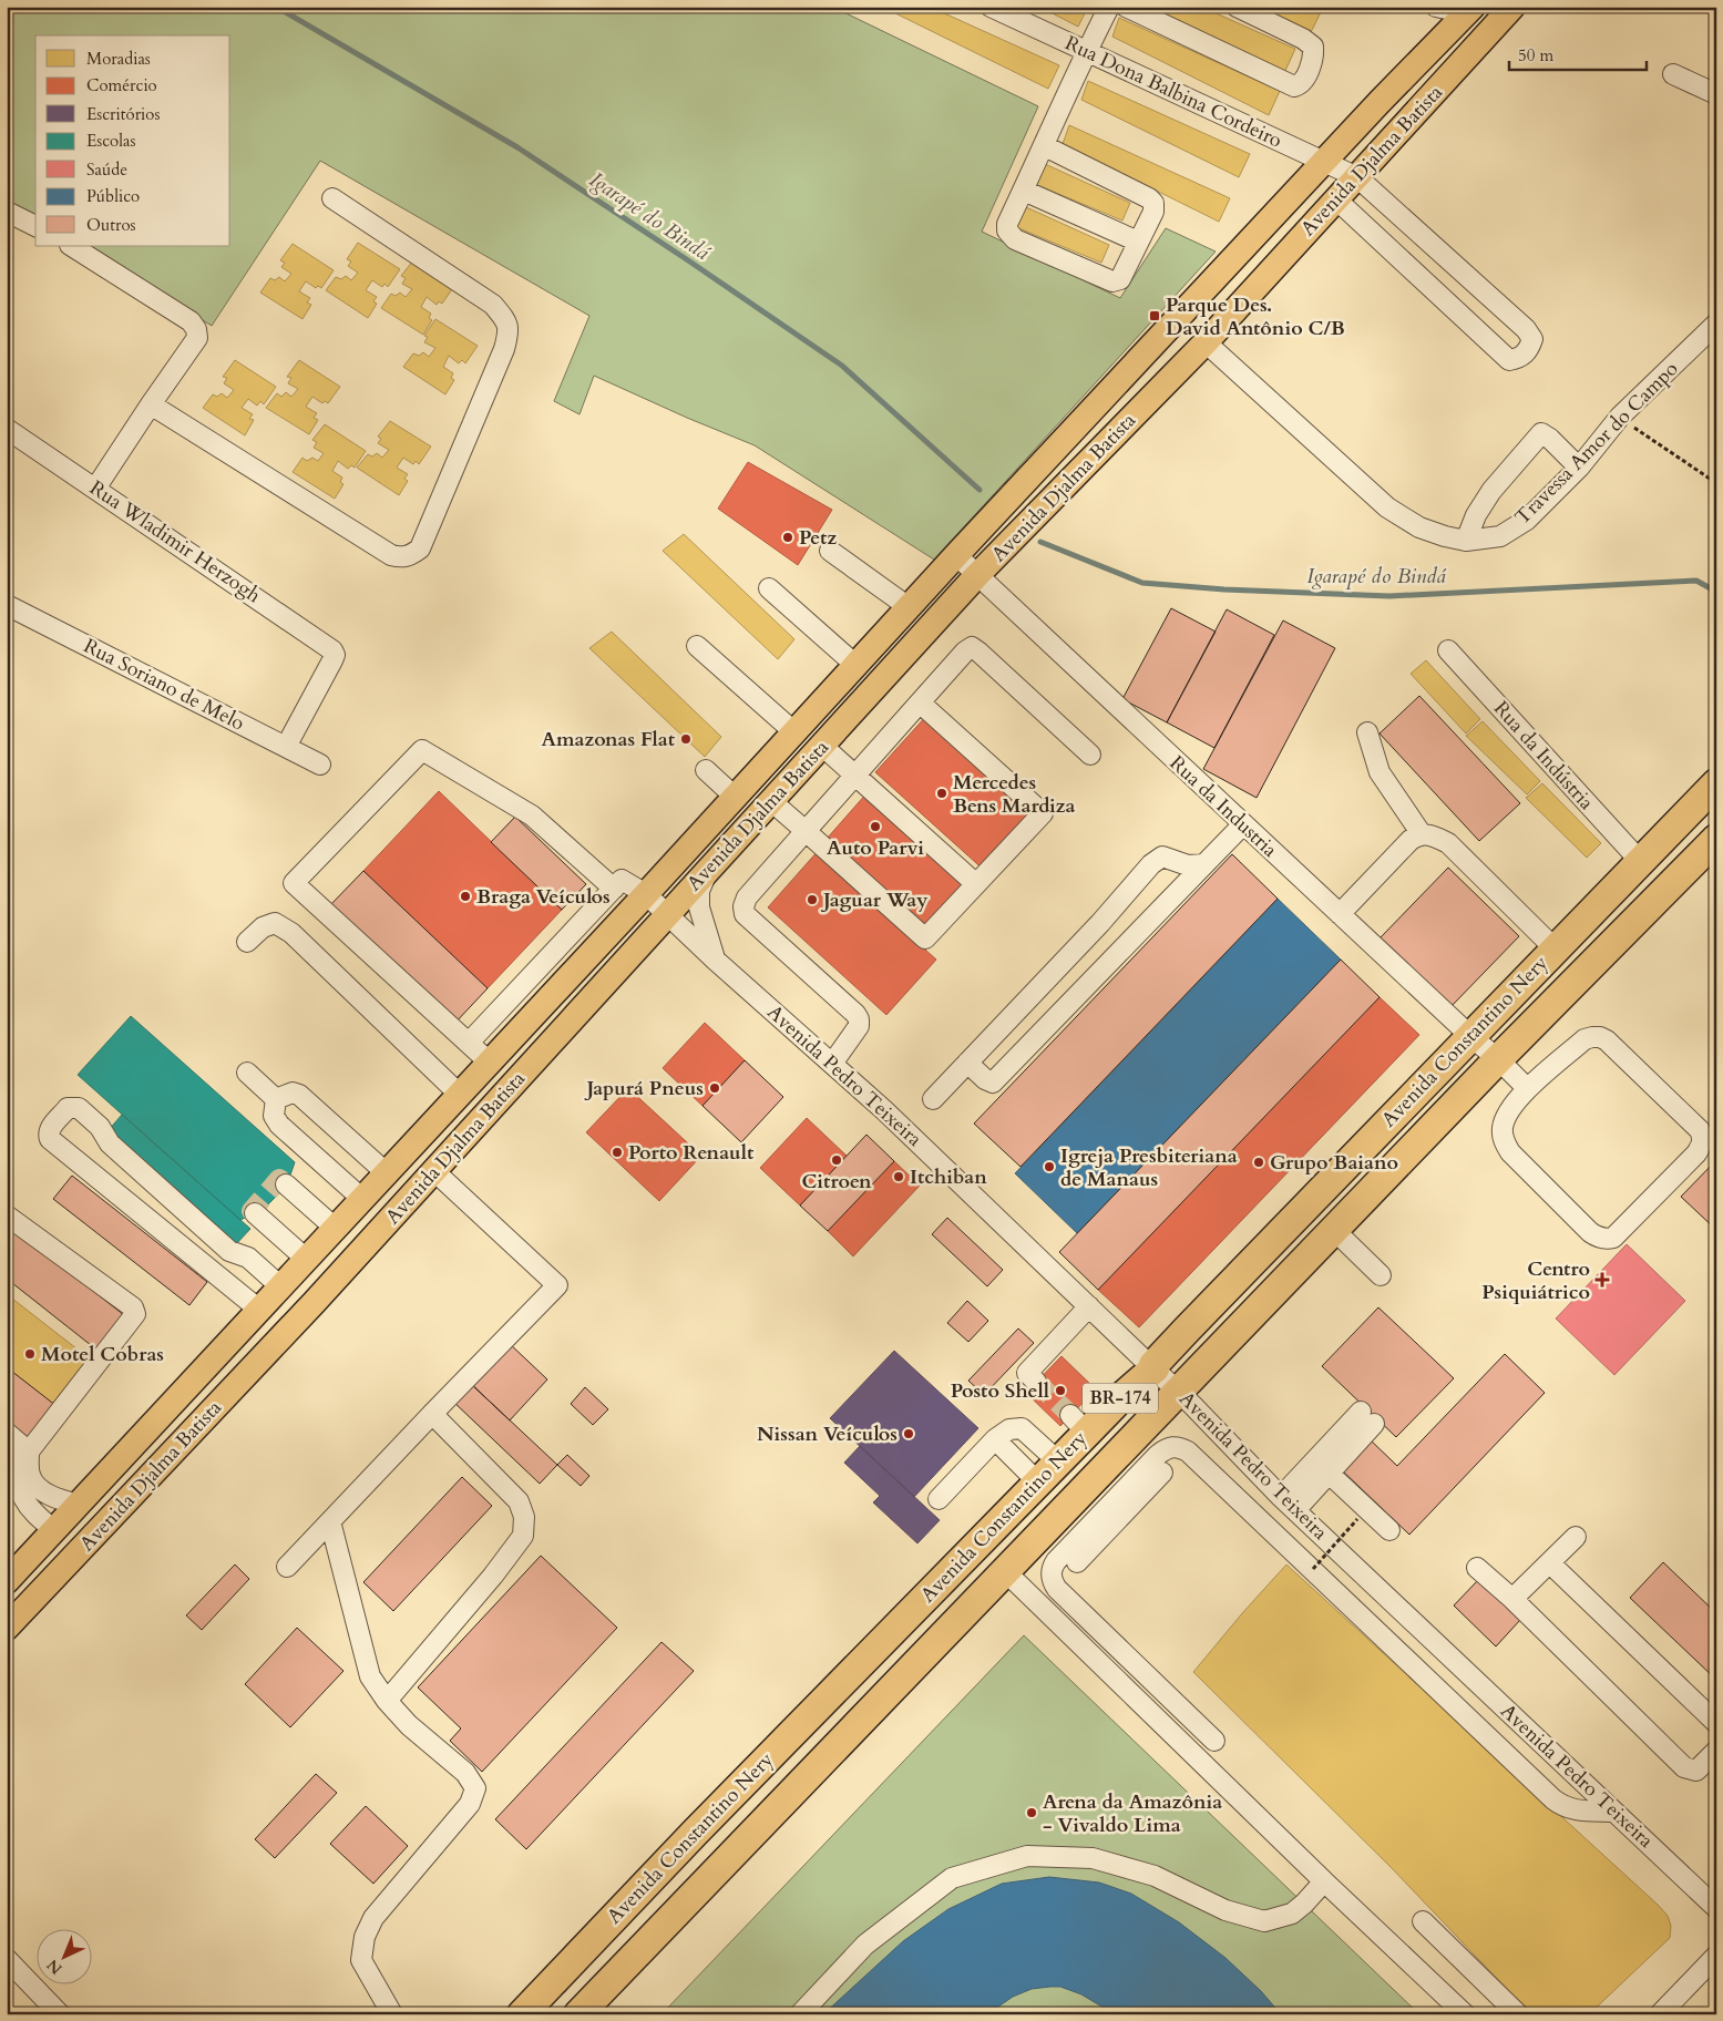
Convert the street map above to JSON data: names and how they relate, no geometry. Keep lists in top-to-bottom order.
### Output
{
  "streets": {
    "highway": ["Avenida Constantino Nery", "BR-174"],
    "main road": ["Avenida Djalma Batista"],
    "street": [
      "Rua Dona Balbina Cordeiro",
      "Travessa Amor do Campo",
      "Rua Wladimir Herzogh",
      "Rua Soriano de Melo",
      "Rua da Indústria",
      "Rua da Industria",
      "Avenida Pedro Teixeira"
    ]
  },
  "crossings": [
    ["Rua Dona Balbina Cordeiro", "Avenida Djalma Batista"],
    ["Avenida Djalma Batista", "Travessa Amor do Campo"],
    ["Avenida Djalma Batista", "Rua da Industria"],
    ["Avenida Djalma Batista", "Avenida Pedro Teixeira"],
    ["Rua Wladimir Herzogh", "Rua Soriano de Melo"],
    ["Rua da Indústria", "Avenida Constantino Nery"],
    ["Rua da Industria", "Avenida Constantino Nery"],
    ["Avenida Constantino Nery", "Avenida Pedro Teixeira"]
  ],
  "water": ["Igarapé do Bindá"],
  "places": {
    "transit": ["Parque Des. David Antônio C/B"],
    "other": [
      "Petz",
      "Amazonas Flat",
      "Mercedes Bens Mardiza",
      "Auto Parvi",
      "Braga Veículos",
      "Jaguar Way",
      "Japurá Pneus",
      "Porto Renault",
      "Citroen",
      "Grupo Baiano",
      "Igreja Presbiteriana de Manaus",
      "Itchiban",
      "Motel Cobras",
      "Posto Shell",
      "Nissan Veículos",
      "Arena da Amazônia - Vivaldo Lima"
    ],
    "health": ["Centro Psiquiátrico"]
  },
  "legend": [
    "Moradias",
    "Comércio",
    "Escritórios",
    "Escolas",
    "Saúde",
    "Público",
    "Outros"
  ],
  "scale_bar": "50 m",
  "north": "bottom left"
}
